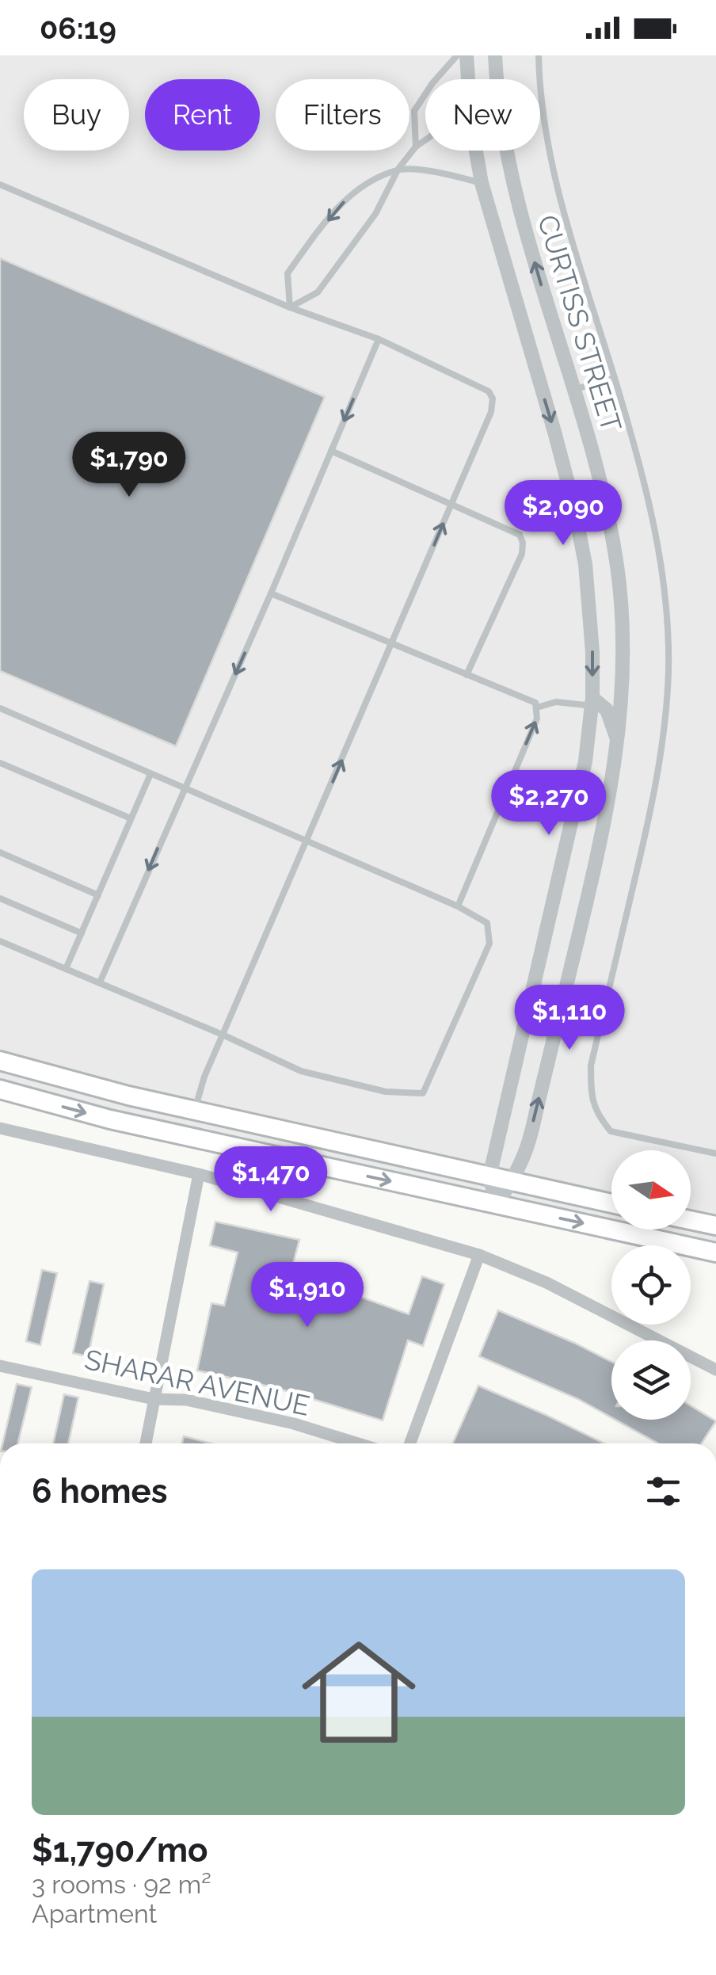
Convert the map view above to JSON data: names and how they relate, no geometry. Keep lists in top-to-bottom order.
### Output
{
  "streets": {
    "street": ["CURTISS STREET", "SHARAR AVENUE"]
  },
  "north": "right",
  "page": {
    "status": "06:19",
    "chip": [
      "Buy",
      "Rent",
      "Filters",
      "New"
    ],
    "price": [
      "$1,790",
      "$2,090",
      "$2,270",
      "$1,110",
      "$1,470",
      "$1,910"
    ],
    "heading": "6 homes",
    "list": [
      {
        "name": "$1,790/mo",
        "note": "3 rooms · 92 m² · Apartment"
      }
    ]
  }
}
